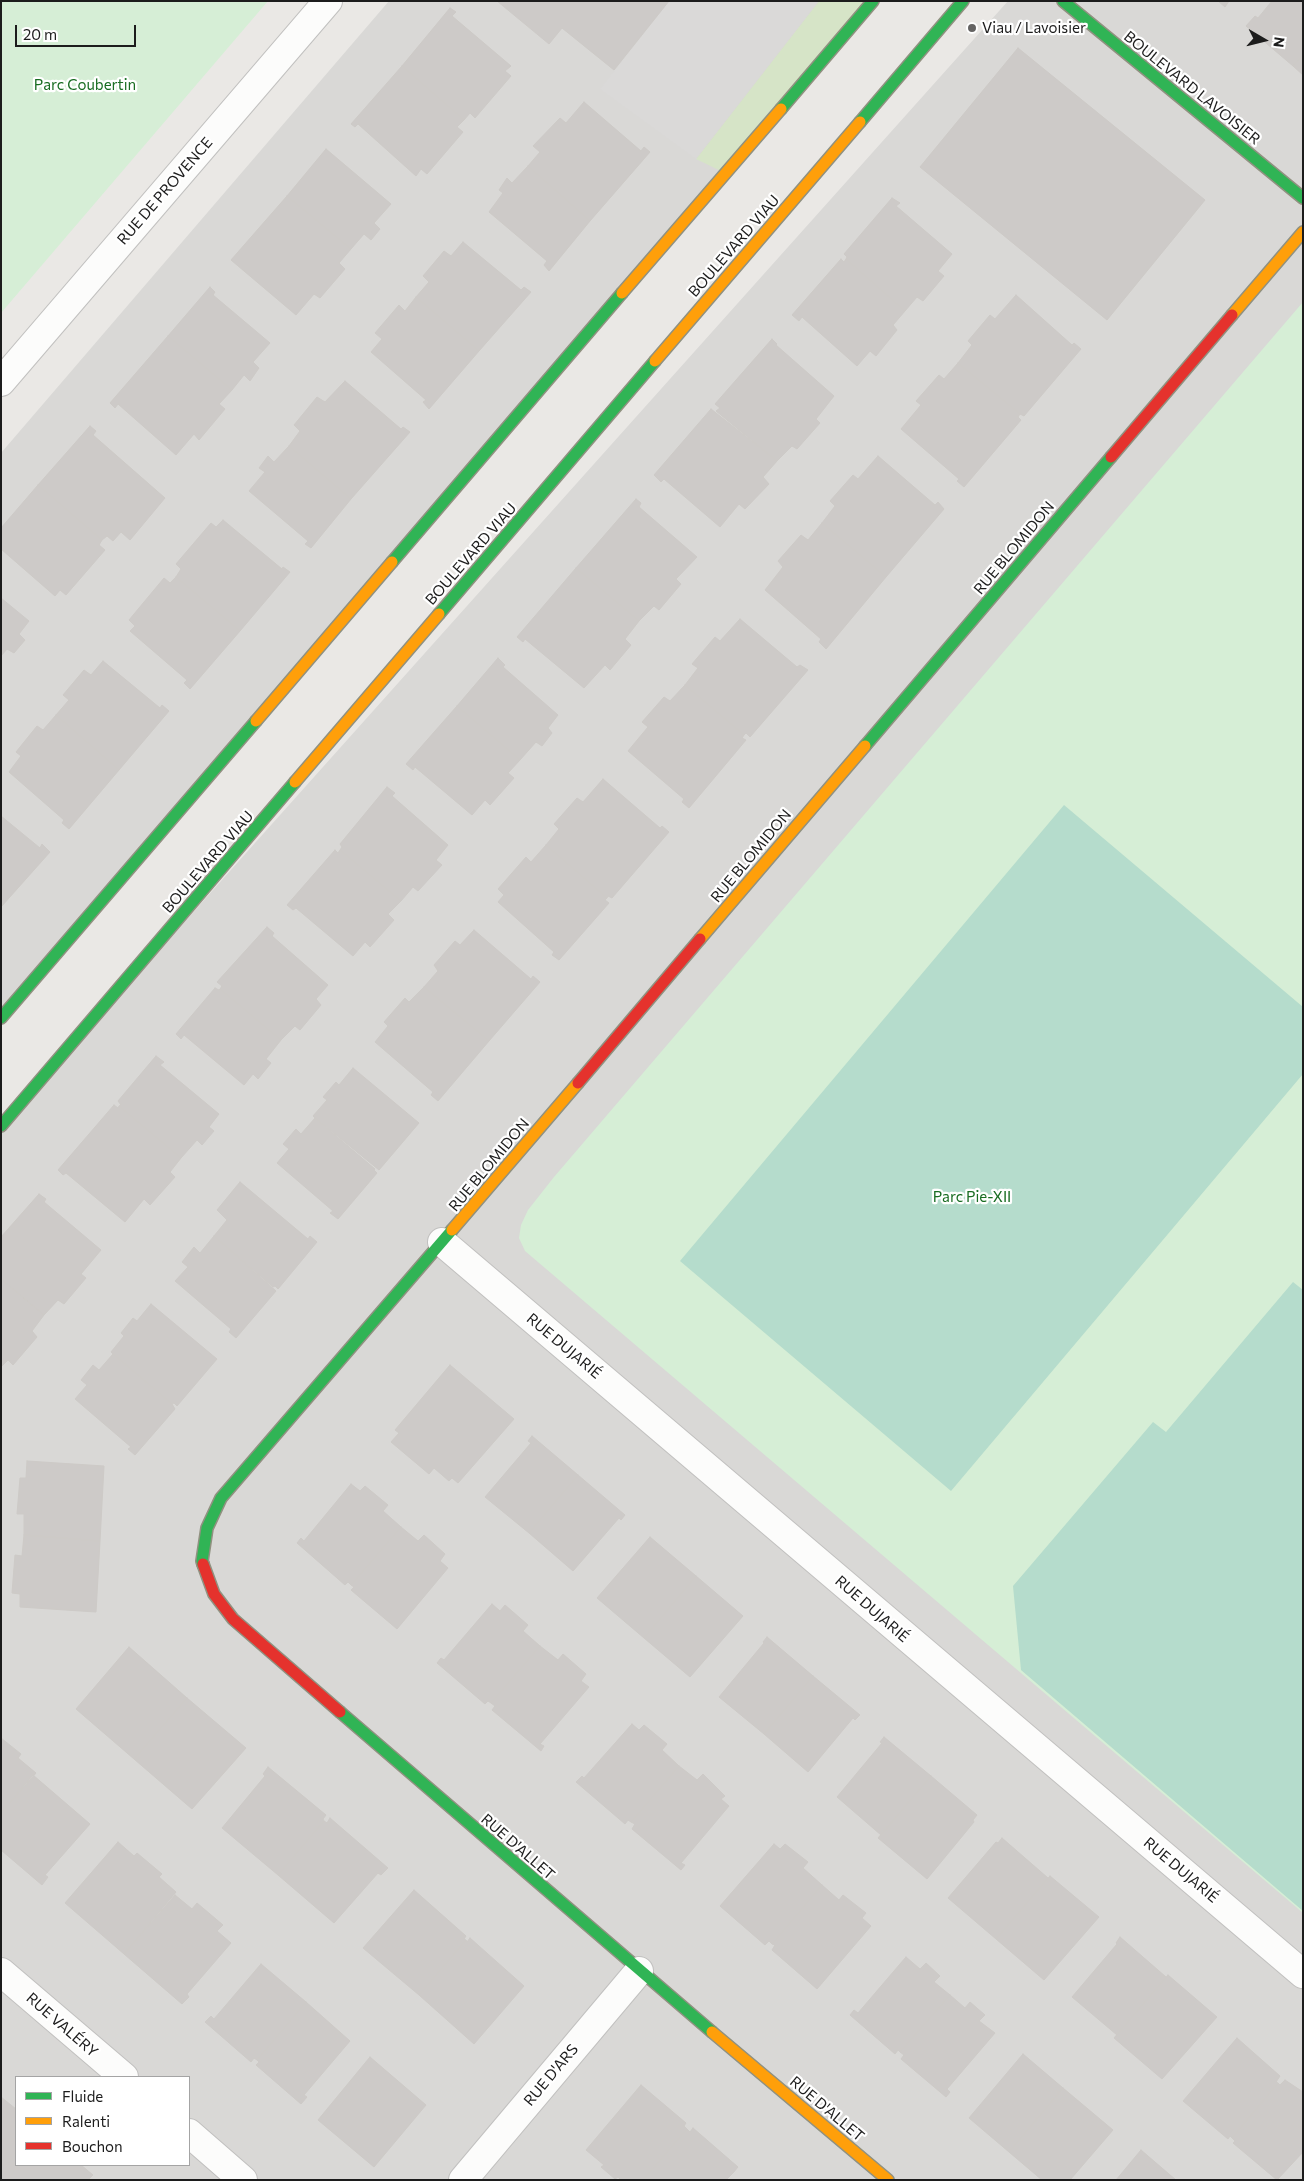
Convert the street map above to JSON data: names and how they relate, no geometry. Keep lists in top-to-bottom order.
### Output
{
  "streets": {
    "street": [
      "BOULEVARD LAVOISIER",
      "RUE DE PROVENCE",
      "BOULEVARD VIAU",
      "RUE BLOMIDON",
      "RUE DUJARIÉ",
      "RUE D'ALLET",
      "RUE VALÉRY",
      "RUE D'ARS"
    ]
  },
  "crossings": [
    ["RUE BLOMIDON", "RUE DUJARIÉ"],
    ["RUE BLOMIDON", "RUE D'ALLET"],
    ["RUE D'ALLET", "RUE D'ARS"]
  ],
  "parks": ["Parc Coubertin", "Parc Pie-XII"],
  "places": ["Viau / Lavoisier"],
  "legend": ["Fluide", "Ralenti", "Bouchon"],
  "scale_bar": "20 m",
  "north": "right"
}
